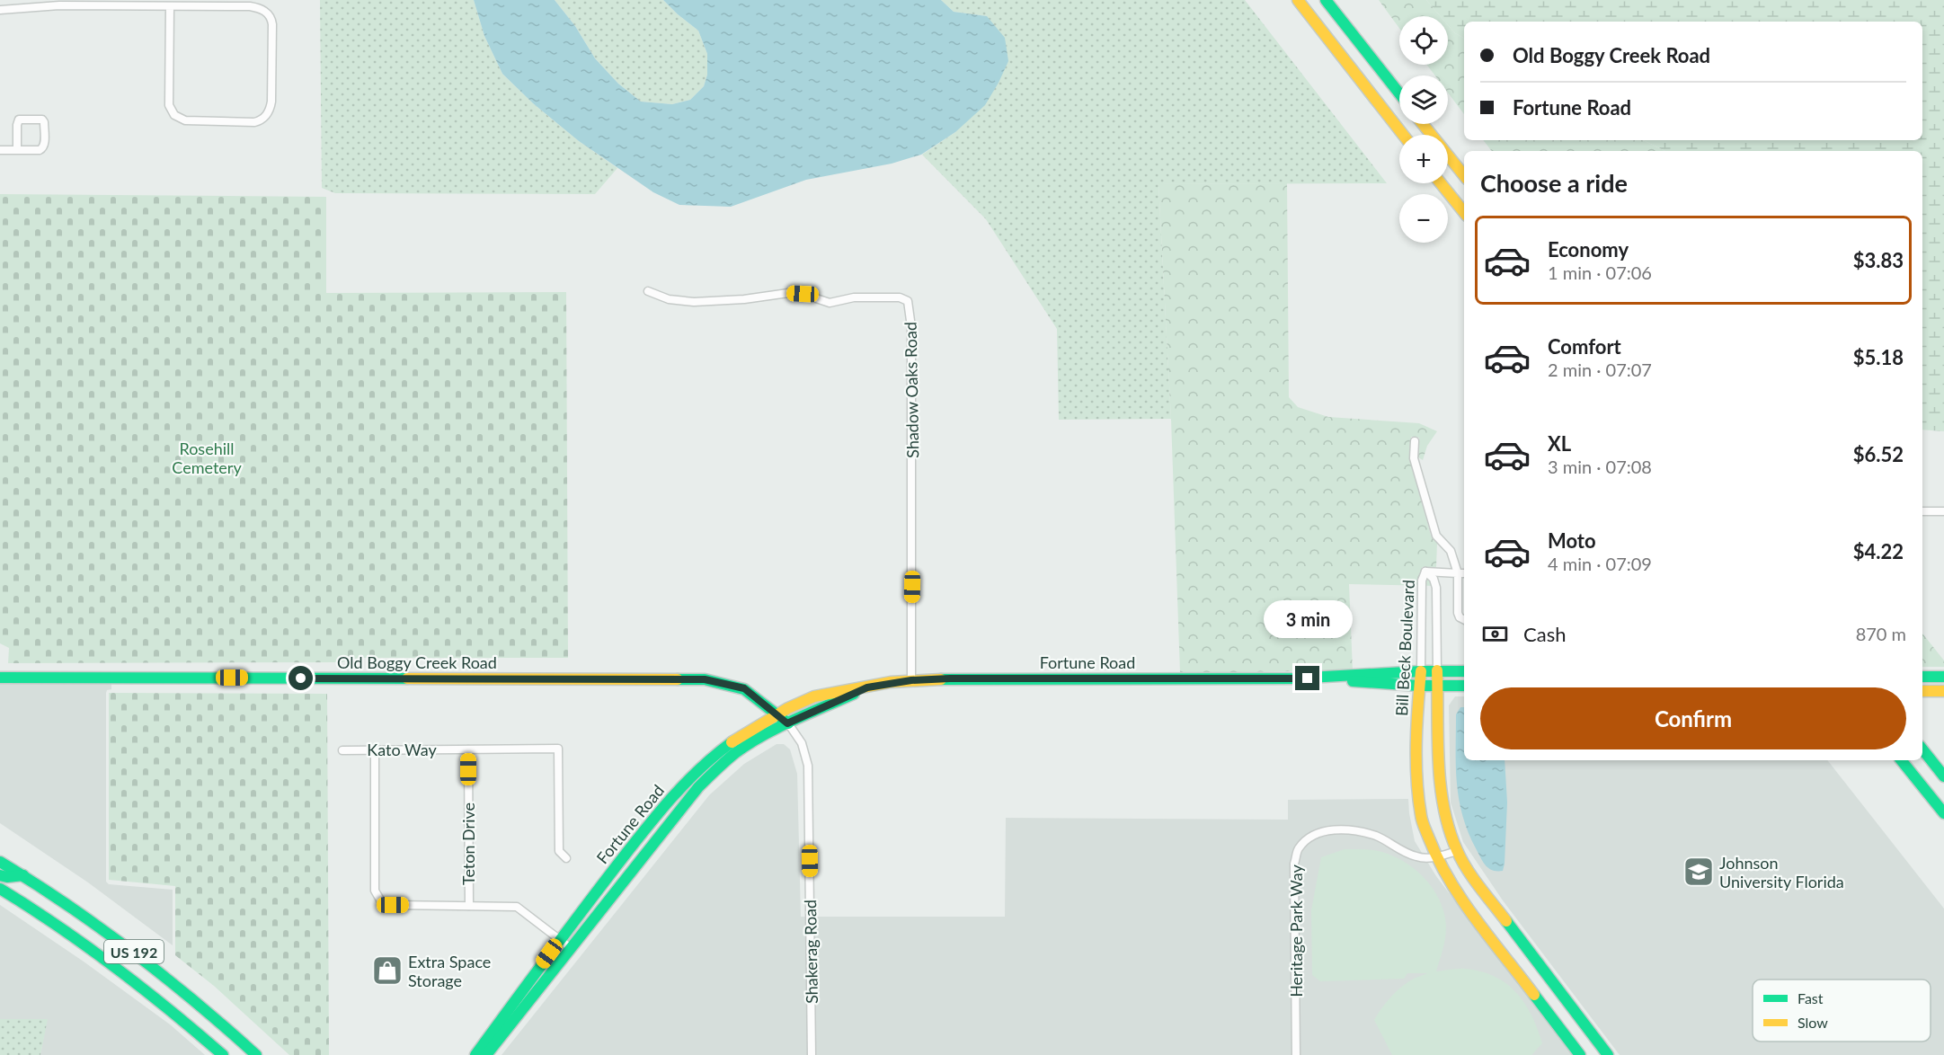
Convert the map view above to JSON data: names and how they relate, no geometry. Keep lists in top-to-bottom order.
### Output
{
  "streets": {
    "main road": [
      "Bill Beck Boulevard",
      "Old Boggy Creek Road",
      "Fortune Road",
      "US 192"
    ],
    "street": [
      "Shadow Oaks Road",
      "Kato Way",
      "Teton Drive",
      "Heritage Park Way",
      "Shakerag Road"
    ]
  },
  "crossings": [
    ["Shadow Oaks Road", "Fortune Road"],
    ["Bill Beck Boulevard", "Fortune Road"],
    ["Bill Beck Boulevard", "Heritage Park Way"],
    ["Old Boggy Creek Road", "Fortune Road"],
    ["Old Boggy Creek Road", "Shakerag Road"],
    ["Fortune Road", "Shakerag Road"],
    ["Kato Way", "Teton Drive"]
  ],
  "parks": ["Rosehill Cemetery"],
  "places": {
    "school or university": ["Johnson University Florida"],
    "shop": ["Extra Space Storage"]
  },
  "legend": ["Fast", "Slow"],
  "page": {
    "map_buttons": ["+", "−"],
    "banner": ["Old Boggy Creek Road", "Fortune Road"],
    "heading": "Choose a ride",
    "list": [
      {
        "name": "Economy",
        "note": "1 min · 07:06",
        "value": "$3.83"
      },
      {
        "name": "Comfort",
        "note": "2 min · 07:07",
        "value": "$5.18"
      },
      {
        "name": "XL",
        "note": "3 min · 07:08",
        "value": "$6.52"
      },
      {
        "name": "Moto",
        "note": "4 min · 07:09",
        "value": "$4.22"
      }
    ],
    "bubble": "3 min",
    "pay": ["Cash", "870 m"],
    "buttons": "Confirm"
  }
}
